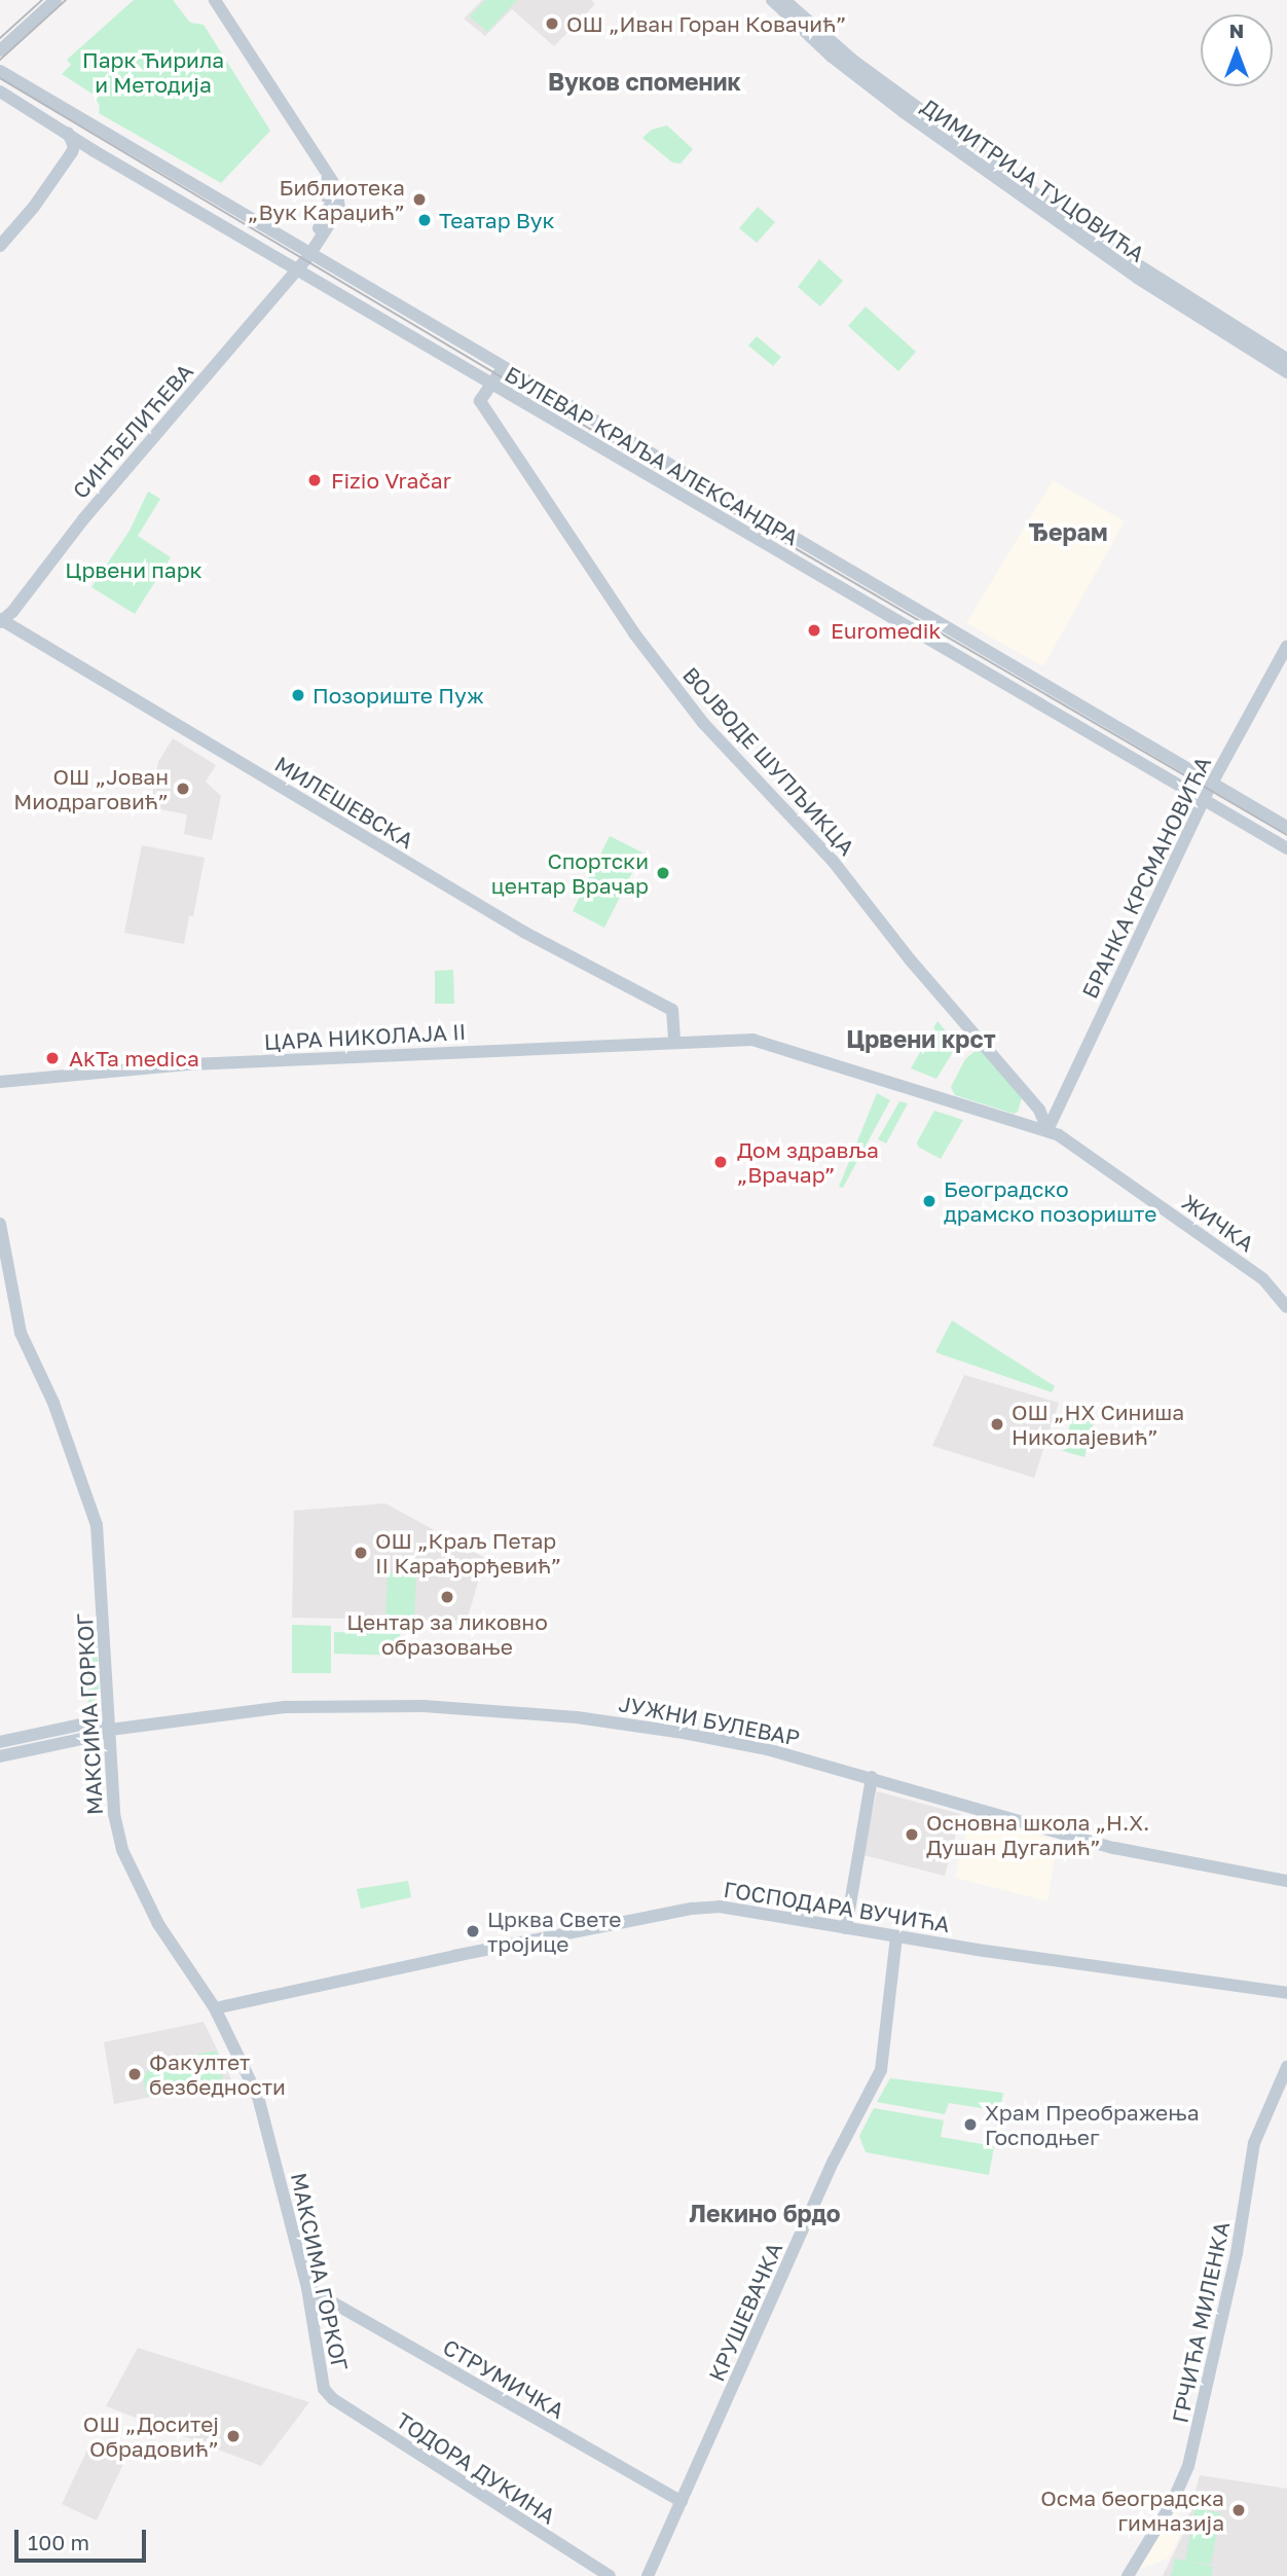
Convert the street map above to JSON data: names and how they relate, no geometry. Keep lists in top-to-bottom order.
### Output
{
  "streets": {
    "main road": [
      "ДИМИТРИЈА ТУЦОВИЋА",
      "СИНЂЕЛИЋЕВА",
      "БУЛЕВАР КРАЉА АЛЕКСАНДРА",
      "ВОЈВОДЕ ШУПЉИКЦА",
      "МИЛЕШЕВСКА",
      "БРАНКА КРСМАНОВИЋА",
      "ЦАРА НИКОЛАЈА II",
      "ЖИЧКА",
      "МАКСИМА ГОРКОГ",
      "ЈУЖНИ БУЛЕВАР",
      "ГОСПОДАРА ВУЧИЋА",
      "КРУШЕВАЧКА",
      "ГРЧИЋА МИЛЕНКА",
      "СТРУМИЧКА",
      "ТОДОРА ДУКИНА"
    ]
  },
  "crossings": [
    ["СИНЂЕЛИЋЕВА", "БУЛЕВАР КРАЉА АЛЕКСАНДРА"],
    ["СИНЂЕЛИЋЕВА", "МИЛЕШЕВСКА"],
    ["БУЛЕВАР КРАЉА АЛЕКСАНДРА", "ВОЈВОДЕ ШУПЉИКЦА"],
    ["БУЛЕВАР КРАЉА АЛЕКСАНДРА", "БРАНКА КРСМАНОВИЋА"],
    ["ВОЈВОДЕ ШУПЉИКЦА", "БРАНКА КРСМАНОВИЋА"],
    ["ВОЈВОДЕ ШУПЉИКЦА", "ЖИЧКА"],
    ["МИЛЕШЕВСКА", "ЦАРА НИКОЛАЈА II"],
    ["БРАНКА КРСМАНОВИЋА", "ЖИЧКА"],
    ["МАКСИМА ГОРКОГ", "ЈУЖНИ БУЛЕВАР"],
    ["МАКСИМА ГОРКОГ", "ГОСПОДАРА ВУЧИЋА"],
    ["МАКСИМА ГОРКОГ", "СТРУМИЧКА"],
    ["МАКСИМА ГОРКОГ", "ТОДОРА ДУКИНА"],
    ["ГОСПОДАРА ВУЧИЋА", "КРУШЕВАЧКА"],
    ["КРУШЕВАЧКА", "СТРУМИЧКА"]
  ],
  "districts": [
    "Вуков споменик",
    "Ђерам",
    "Црвени крст",
    "Лекино брдо"
  ],
  "parks": ["Парк Ћирила и Методија", "Црвени парк"],
  "places": [
    "ОШ „Иван Горан Ковачић”",
    "Библиотека „Вук Караџић”",
    "Театар Вук",
    "Fizio Vračar",
    "Euromedik",
    "Позориште Пуж",
    "ОШ „Јован Миодраговић”",
    "Спортски центар Врачар",
    "AkTa medica",
    "Дом здравља „Врачар”",
    "Београдско драмско позориште",
    "ОШ „НХ Синиша Николајевић”",
    "ОШ „Краљ Петар II Карађорђевић”",
    "Центар за ликовно образовање",
    "Основна школа „Н.Х. Душан Дугалић”",
    "Црква Свете тројице",
    "Факултет безбедности",
    "Храм Преображења Господњег",
    "ОШ „Доситеј Обрадовић”",
    "Осма београдска гимназија"
  ],
  "scale_bar": "100 m",
  "north": "top"
}
